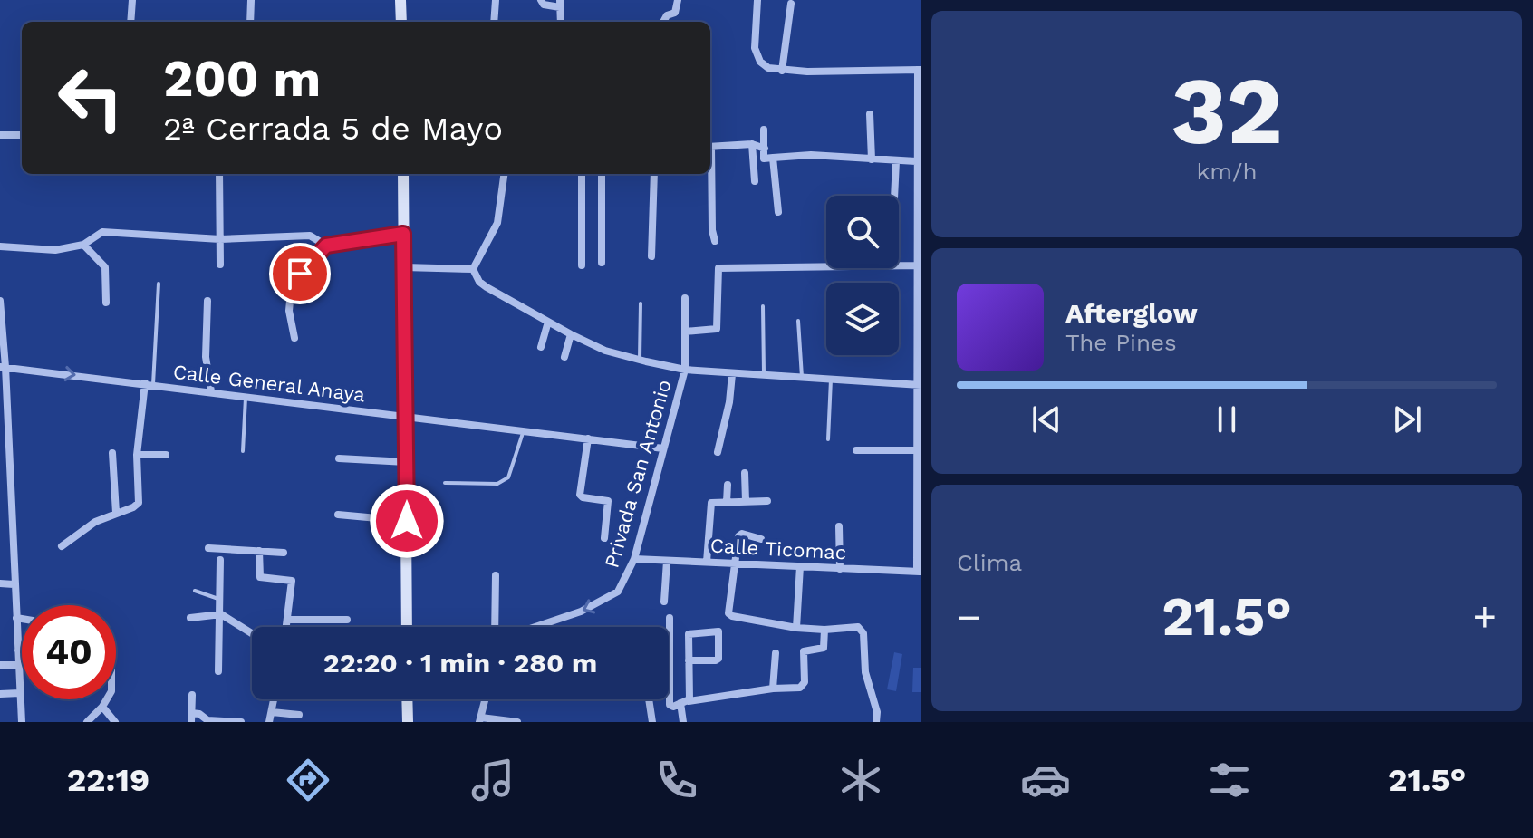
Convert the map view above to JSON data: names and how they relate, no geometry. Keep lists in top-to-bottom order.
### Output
{
  "streets": {
    "street": ["Calle General Anaya", "Privada San Antonio", "Calle Ticomac"]
  },
  "crossings": [
    ["Calle General Anaya", "Privada San Antonio"],
    ["Privada San Antonio", "Calle Ticomac"]
  ],
  "page": {
    "tile": [
      ["32", "km/h"],
      "Clima"
    ],
    "turn": ["200 m", "2ª Cerrada 5 de Mayo"],
    "song": ["Afterglow", "The Pines"],
    "heat": ["−", "21.5°", "+"],
    "limit": "40",
    "trip": "22:20 · 1 min · 280 m",
    "tabs": ["22:19", "21.5°"]
  }
}
